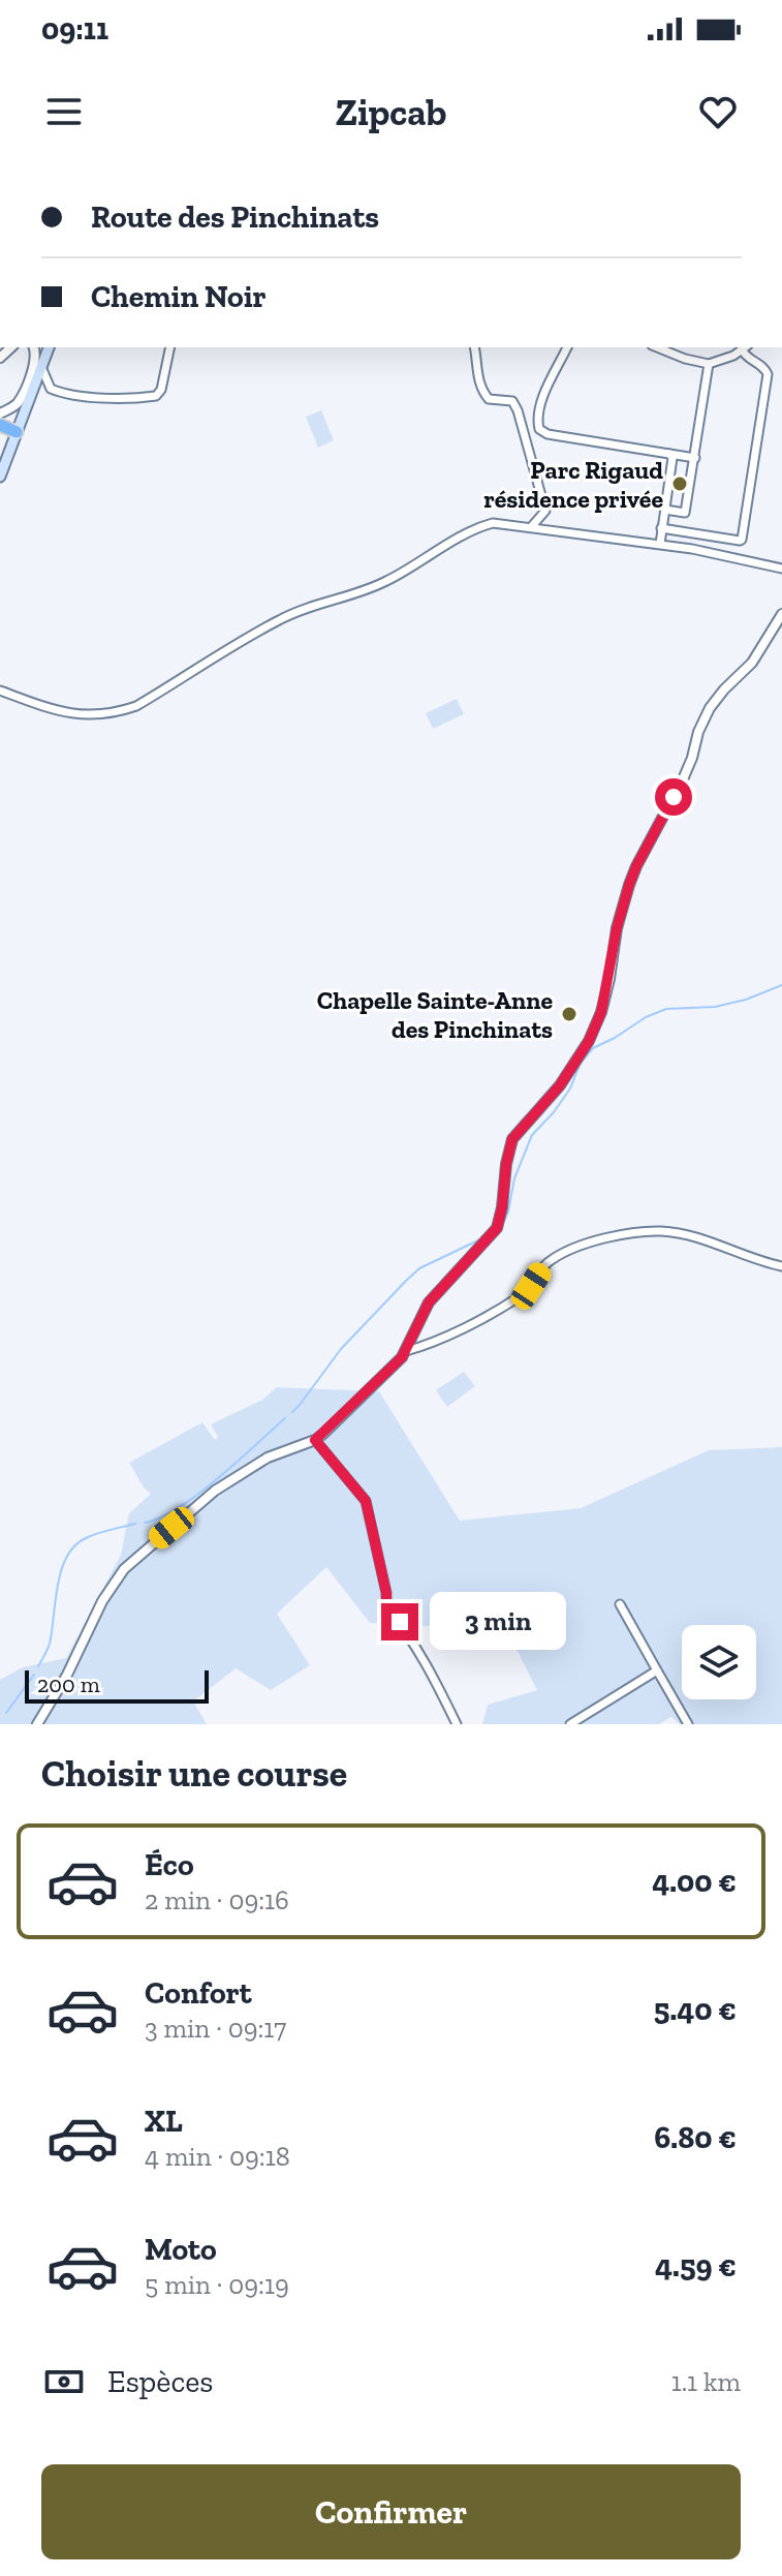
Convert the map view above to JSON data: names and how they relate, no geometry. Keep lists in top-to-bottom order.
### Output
{
  "places": ["Parc Rigaud résidence privée", "Chapelle Sainte-Anne des Pinchinats"],
  "scale_bar": "200 m",
  "page": {
    "status": "09:11",
    "header": "Zipcab",
    "banner": ["Route des Pinchinats", "Chemin Noir"],
    "bubble": "3 min",
    "scale": "200 m",
    "heading": "Choisir une course",
    "list": [
      {
        "name": "Éco",
        "note": "2 min · 09:16",
        "value": "4.00 €"
      },
      {
        "name": "Confort",
        "note": "3 min · 09:17",
        "value": "5.40 €"
      },
      {
        "name": "XL",
        "note": "4 min · 09:18",
        "value": "6.80 €"
      },
      {
        "name": "Moto",
        "note": "5 min · 09:19",
        "value": "4.59 €"
      }
    ],
    "pay": ["Espèces", "1.1 km"],
    "buttons": "Confirmer"
  }
}
